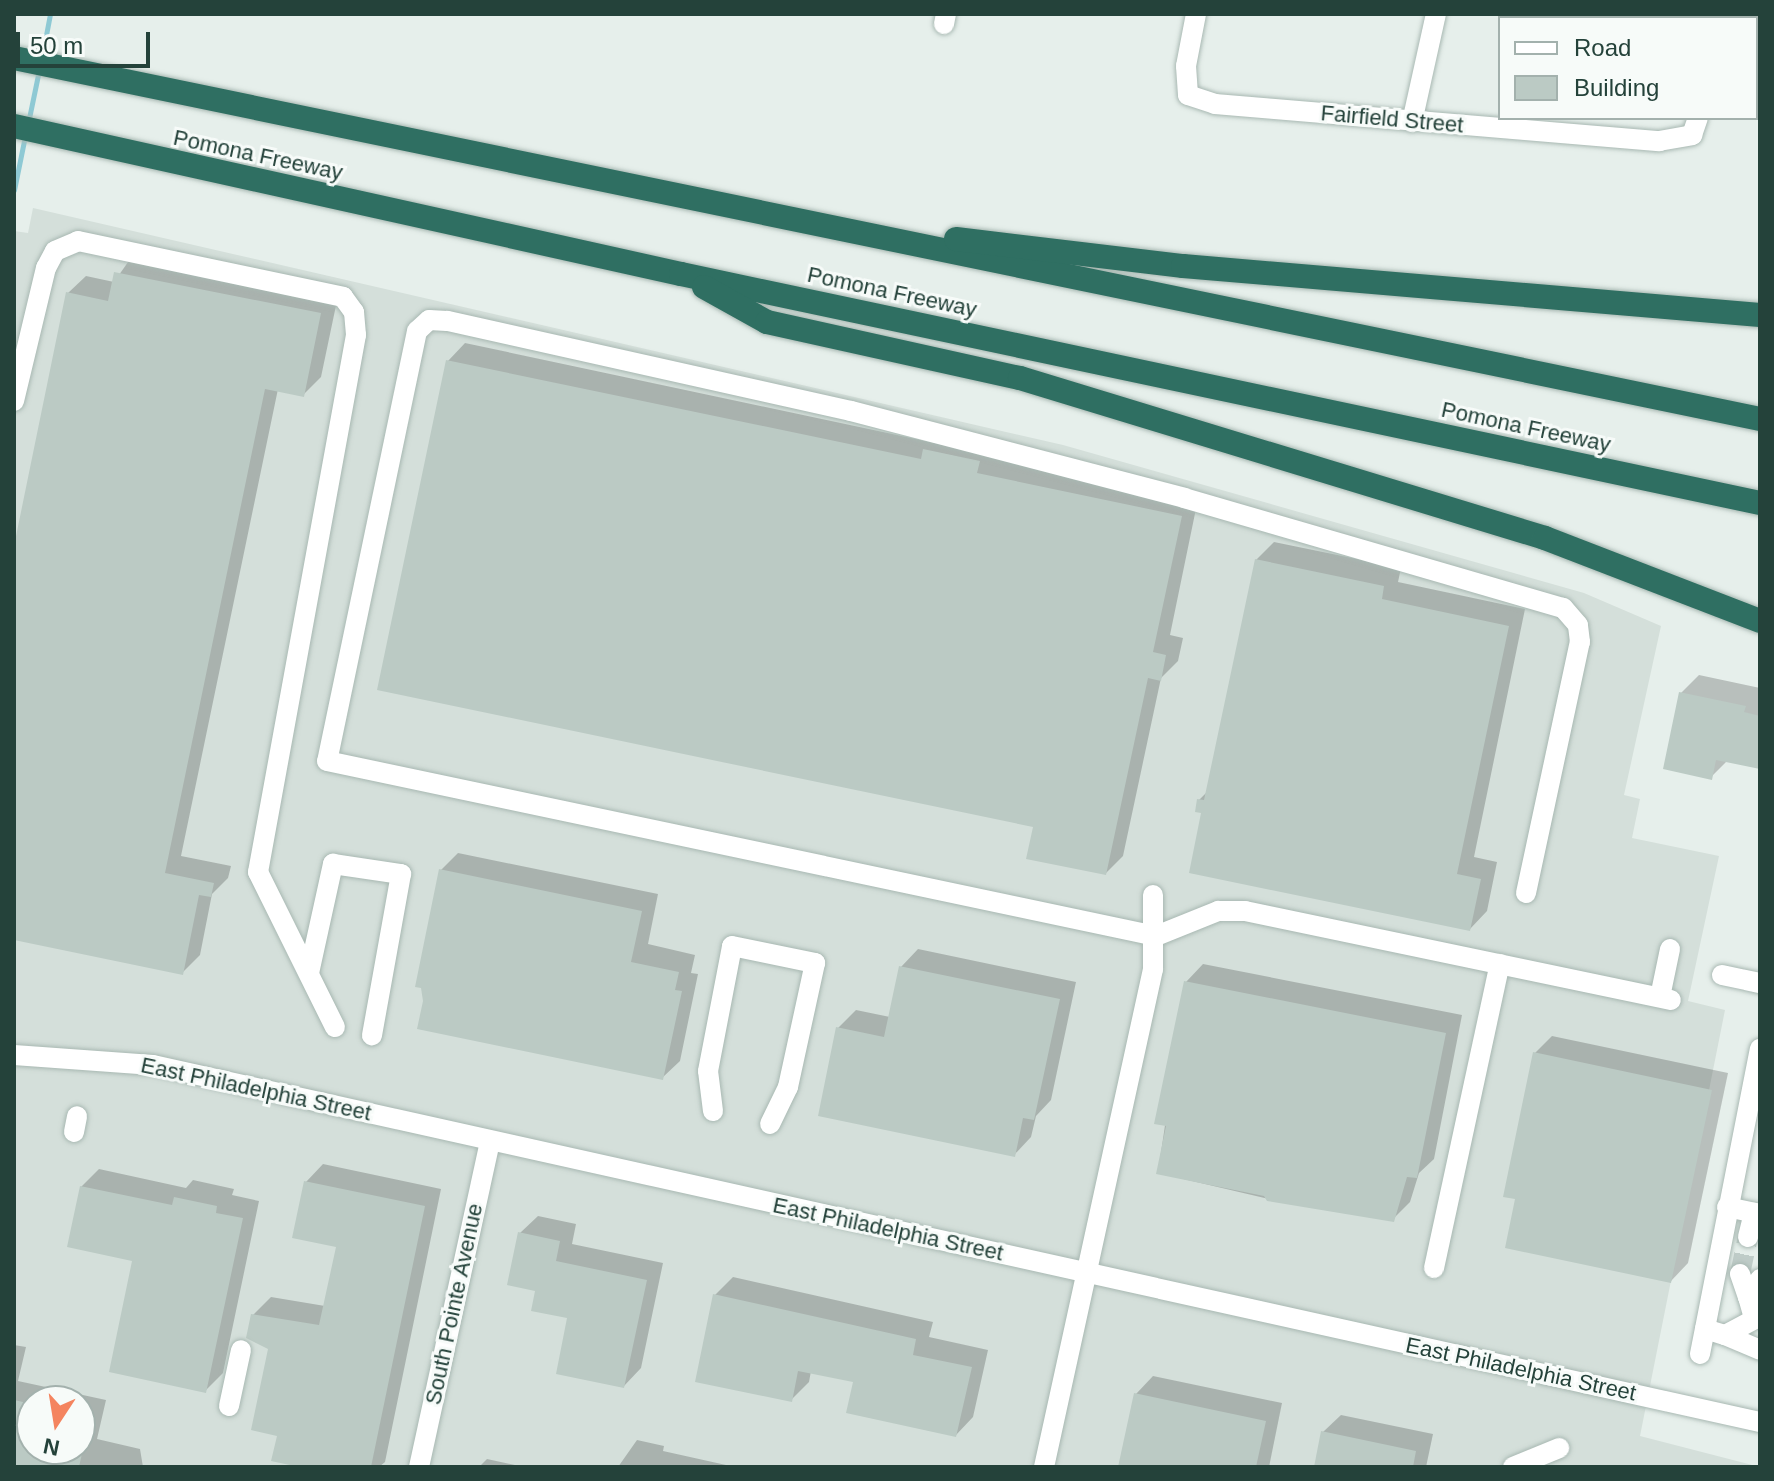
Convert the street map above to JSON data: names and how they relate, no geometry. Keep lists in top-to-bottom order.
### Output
{
  "streets": {
    "highway": ["Pomona Freeway"],
    "street": ["Fairfield Street", "East Philadelphia Street", "South Pointe Avenue"]
  },
  "crossings": [
    ["East Philadelphia Street", "South Pointe Avenue"]
  ],
  "legend": ["Road", "Building"],
  "scale_bar": "50 m",
  "north": "bottom"
}
